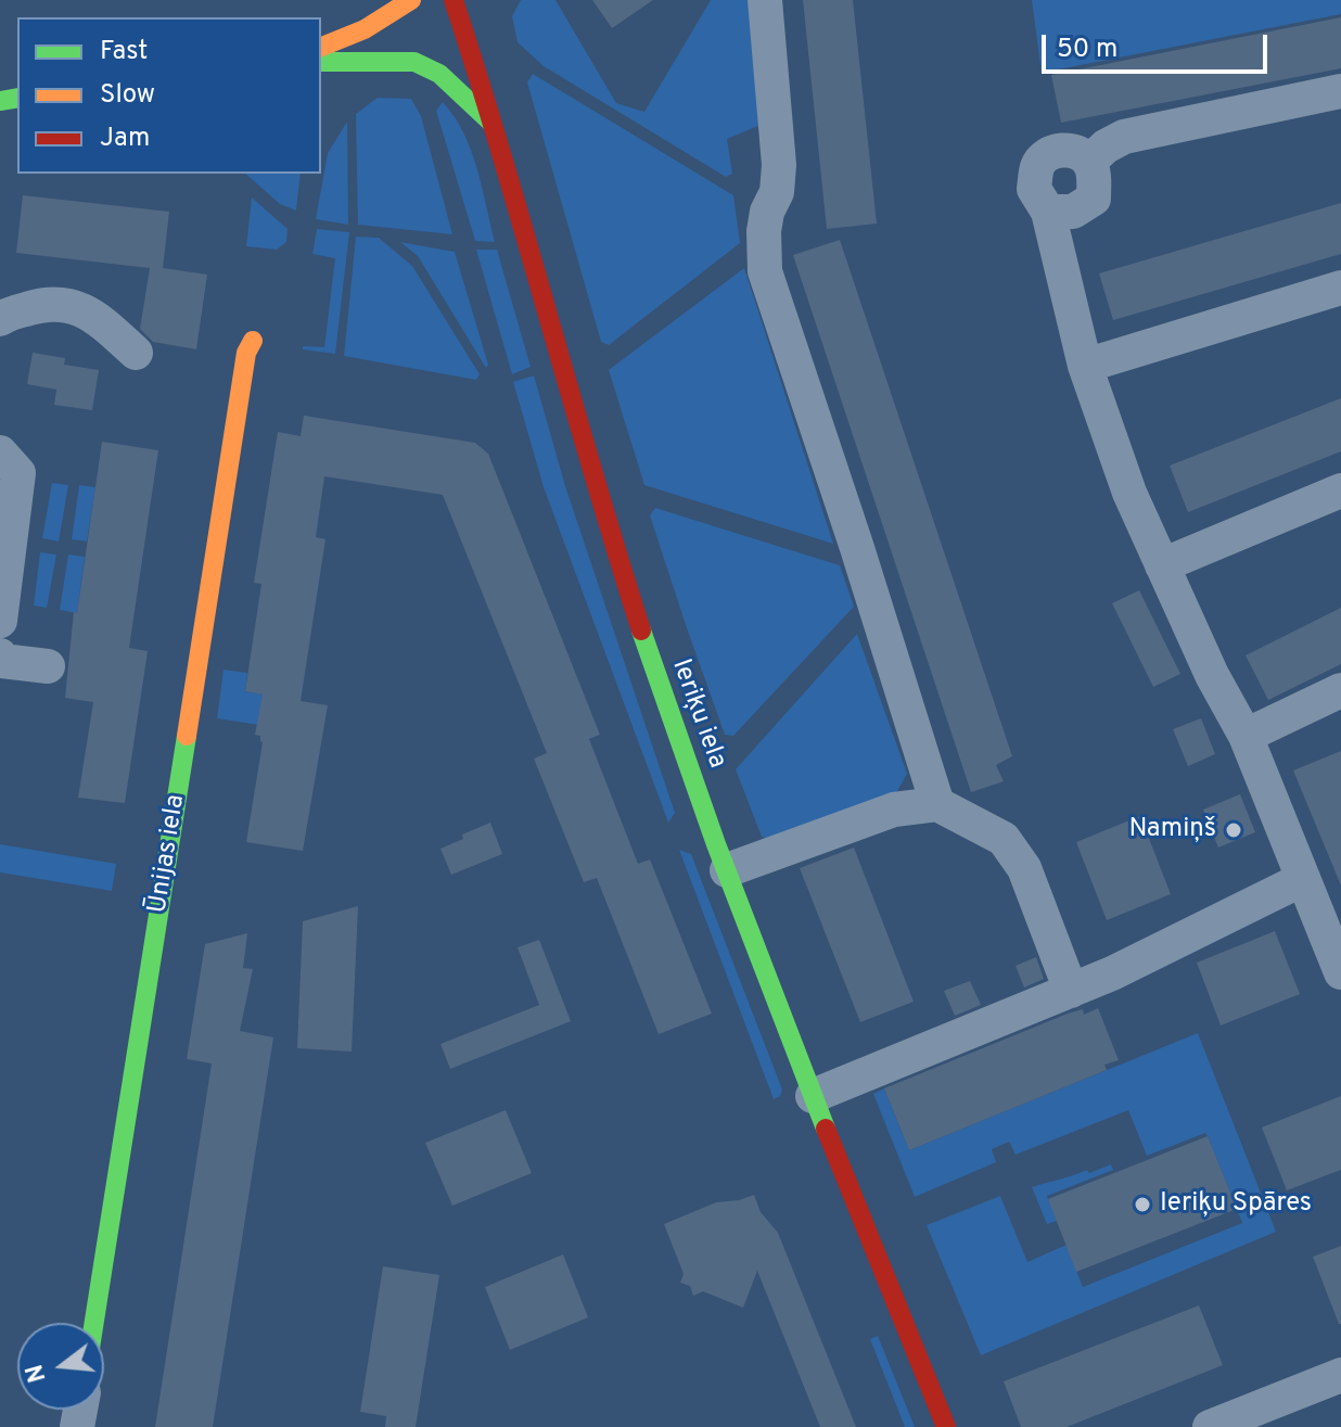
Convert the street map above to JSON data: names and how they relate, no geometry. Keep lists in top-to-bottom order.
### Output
{
  "streets": {
    "main road": ["Ieriķu iela", "Ūnijas iela"]
  },
  "places": ["Namiņš", "Ieriķu Spāres"],
  "legend": ["Fast", "Slow", "Jam"],
  "scale_bar": "50 m",
  "north": "left"
}
